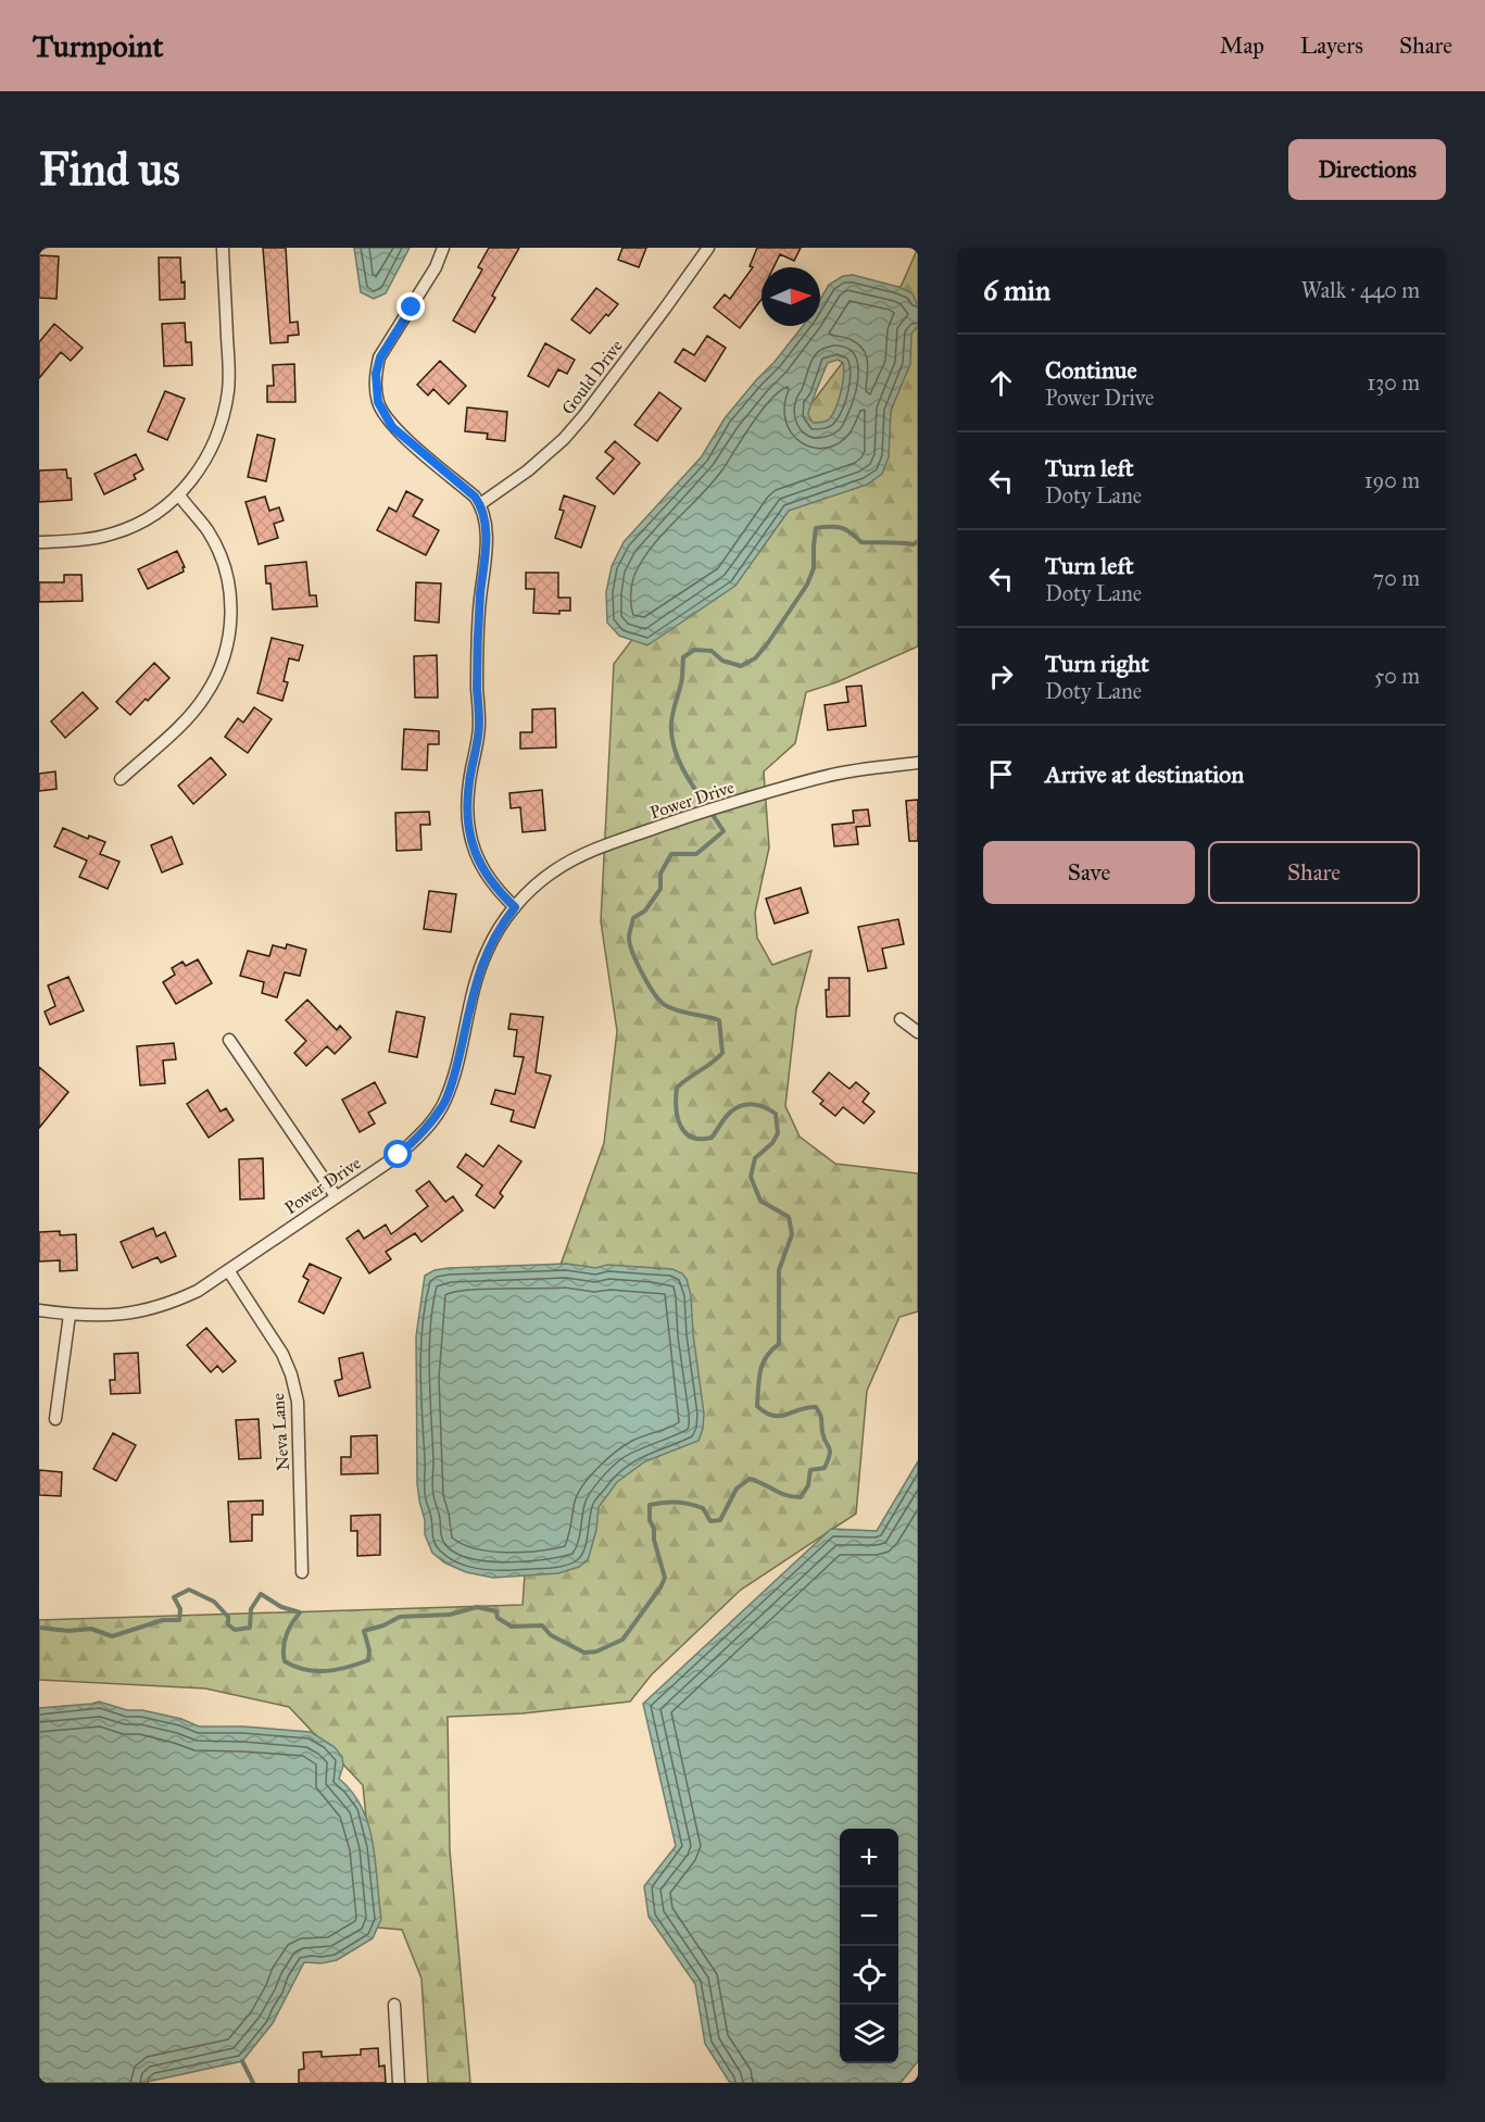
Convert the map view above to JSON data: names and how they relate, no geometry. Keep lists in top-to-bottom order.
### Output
{
  "streets": {
    "street": ["Gould Drive", "Power Drive", "Neva Lane"]
  },
  "crossings": [
    ["Power Drive", "Neva Lane"]
  ],
  "north": "right",
  "page": {
    "header": "Turnpoint",
    "nav": ["Map", "Layers", "Share"],
    "buttons": [
      "Directions",
      ["Save", "Share"]
    ],
    "title": "Find us",
    "heading": ["6 min", "Walk · 440 m"],
    "list": [
      ["Continue", "Power Drive", "130 m"],
      ["Turn left", "Doty Lane", "190 m"],
      ["Turn left", "Doty Lane", "70 m"],
      ["Turn right", "Doty Lane", "50 m"],
      "Arrive at destination"
    ],
    "map_buttons": ["+", "−"]
  }
}
